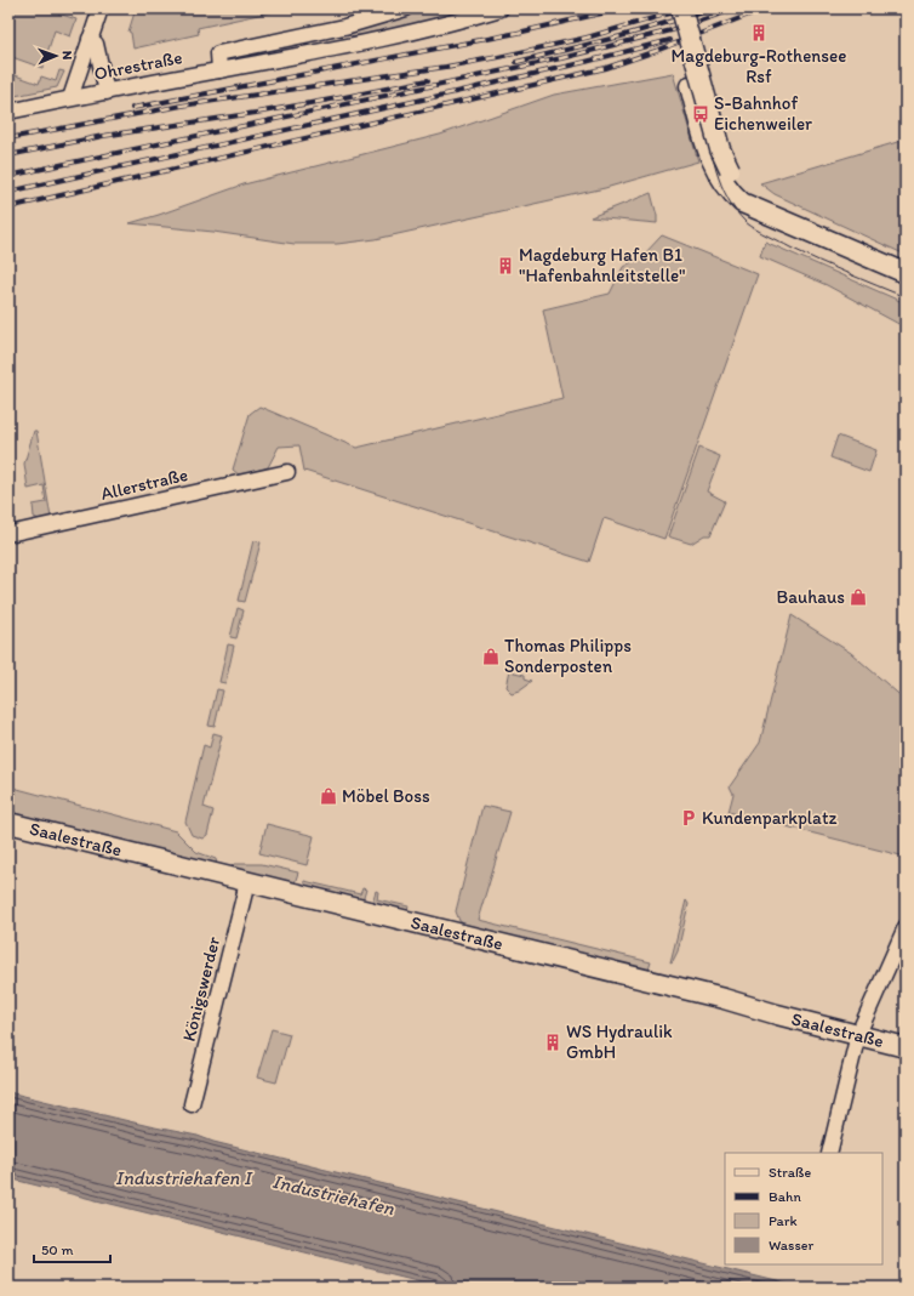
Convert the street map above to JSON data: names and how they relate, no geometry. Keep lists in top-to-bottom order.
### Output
{
  "streets": {
    "main road": ["Saalestraße"],
    "street": ["Ohrestraße", "Allerstraße", "Königswerder"]
  },
  "crossings": [
    ["Saalestraße", "Königswerder"]
  ],
  "water": ["Industriehafen I", "Industriehafen"],
  "places": {
    "building": ["Magdeburg-Rothensee Rsf", "Magdeburg Hafen B1 \"Hafenbahnleitstelle\"", "WS Hydraulik GmbH"],
    "bus stop": ["S-Bahnhof Eichenweiler"],
    "shop": ["Bauhaus", "Thomas Philipps Sonderposten", "Möbel Boss"],
    "parking": ["Kundenparkplatz"]
  },
  "legend": [
    "Straße",
    "Bahn",
    "Park",
    "Wasser"
  ],
  "scale_bar": "50 m",
  "north": "right"
}
